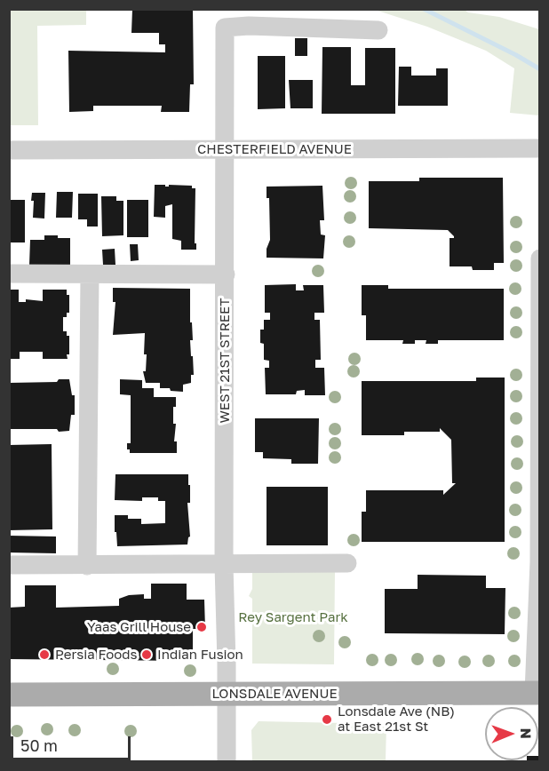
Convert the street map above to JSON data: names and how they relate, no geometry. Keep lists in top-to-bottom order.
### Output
{
  "streets": {
    "main road": ["LONSDALE AVENUE"],
    "street": ["CHESTERFIELD AVENUE", "WEST 21ST STREET"]
  },
  "crossings": [
    ["CHESTERFIELD AVENUE", "WEST 21ST STREET"],
    ["WEST 21ST STREET", "LONSDALE AVENUE"]
  ],
  "parks": ["Rey Sargent Park"],
  "places": [
    "Yaas Grill House",
    "Persia Foods",
    "Indian Fusion",
    "Lonsdale Ave (NB) at East 21st St"
  ],
  "scale_bar": "50 m",
  "north": "right"
}
